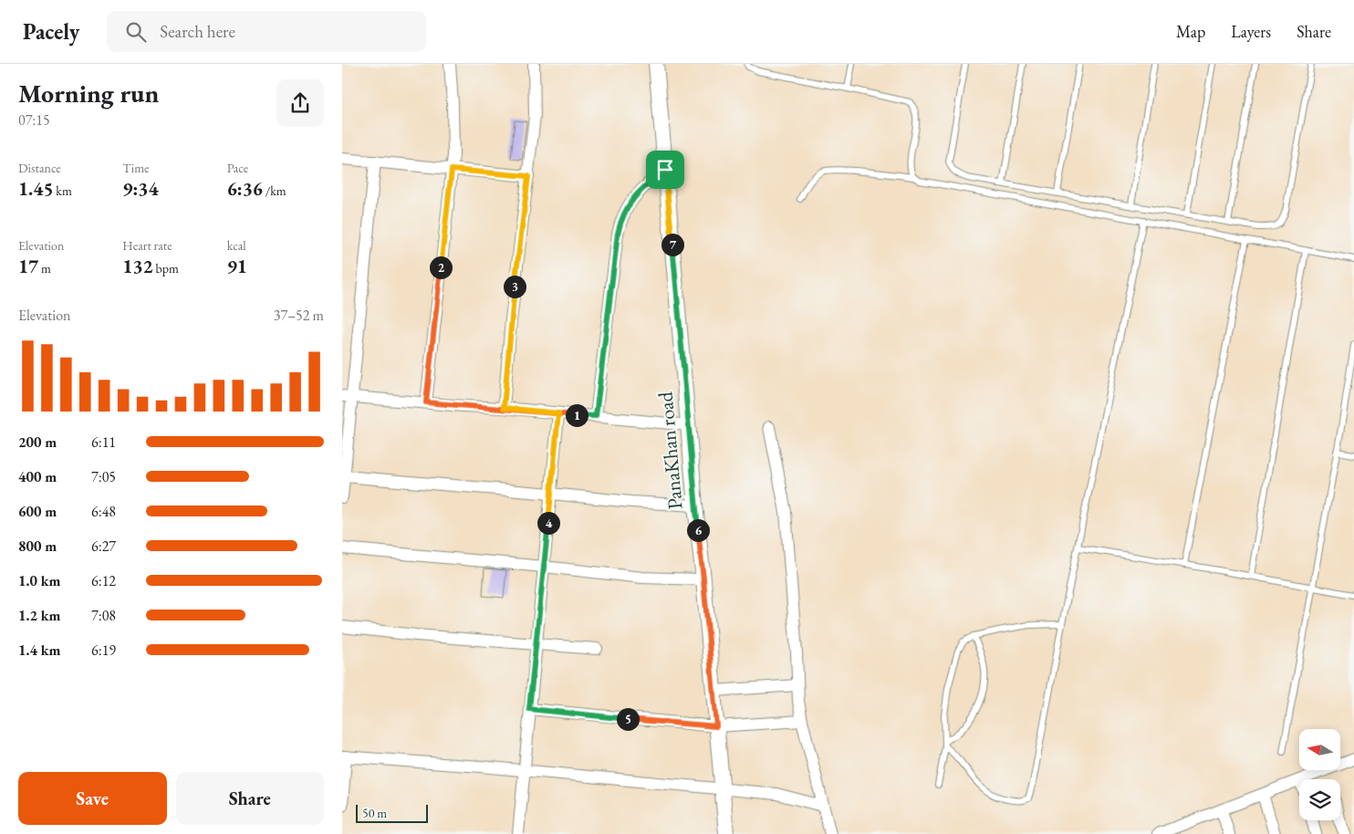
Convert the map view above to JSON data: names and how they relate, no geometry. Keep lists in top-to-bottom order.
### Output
{
  "streets": {
    "street": ["PanaKhan road"]
  },
  "scale_bar": "50 m",
  "north": "left",
  "page": {
    "header": "Pacely",
    "search": "Search here",
    "nav": ["Map", "Layers", "Share"],
    "heading": ["Morning run", "07:15"],
    "stats": [
      ["Distance", "1.45 km"],
      ["Time", "9:34"],
      ["Pace", "6:36 /km"],
      ["Elevation", "17 m"],
      ["Heart rate", "132 bpm"],
      ["kcal", "91"]
    ],
    "pins": [
      "7",
      "2",
      "3",
      "1",
      "4",
      "6",
      "5"
    ],
    "chart": ["Elevation", "37–52 m"],
    "list": [
      {
        "name": "200 m",
        "note": "6:11"
      },
      {
        "name": "400 m",
        "note": "7:05"
      },
      {
        "name": "600 m",
        "note": "6:48"
      },
      {
        "name": "800 m",
        "note": "6:27"
      },
      {
        "name": "1.0 km",
        "note": "6:12"
      },
      {
        "name": "1.2 km",
        "note": "7:08"
      },
      {
        "name": "1.4 km",
        "note": "6:19"
      }
    ],
    "buttons": ["Save", "Share"],
    "scale": "50 m"
  }
}
